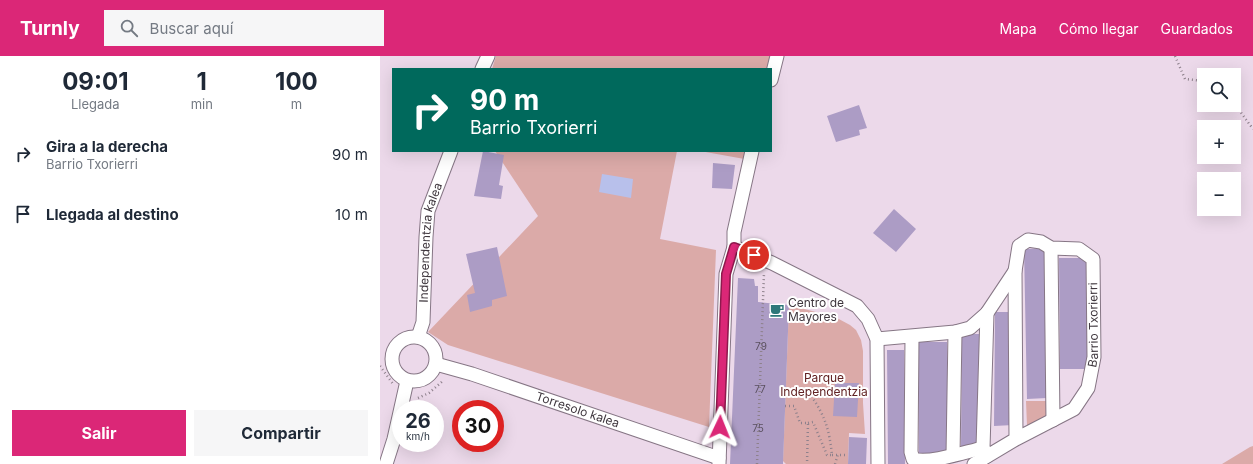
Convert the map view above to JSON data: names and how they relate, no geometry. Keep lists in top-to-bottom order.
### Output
{
  "streets": {
    "street": ["Independentzia kalea", "Barrio Txorierri", "Torresolo kalea"]
  },
  "crossings": [
    ["Independentzia kalea", "Torresolo kalea"]
  ],
  "parks": ["Parque Independentzia"],
  "places": {
    "cafe": ["Centro de Mayores"]
  },
  "house_numbers": ["79", "77", "75"],
  "page": {
    "header": "Turnly",
    "search": "Buscar aquí",
    "nav": ["Mapa", "Cómo llegar", "Guardados"],
    "eta": [
      "09:01",
      "Llegada",
      "1",
      "min",
      "100",
      "m"
    ],
    "map_buttons": ["+", "−"],
    "turn": ["90 m", "Barrio Txorierri"],
    "list": [
      {
        "name": "Gira a la derecha",
        "note": "Barrio Txorierri",
        "value": "90 m"
      },
      {
        "name": "Llegada al destino",
        "value": "10 m"
      }
    ],
    "speed": "26 km/h",
    "limit": "30",
    "buttons": ["Salir", "Compartir"]
  }
}
